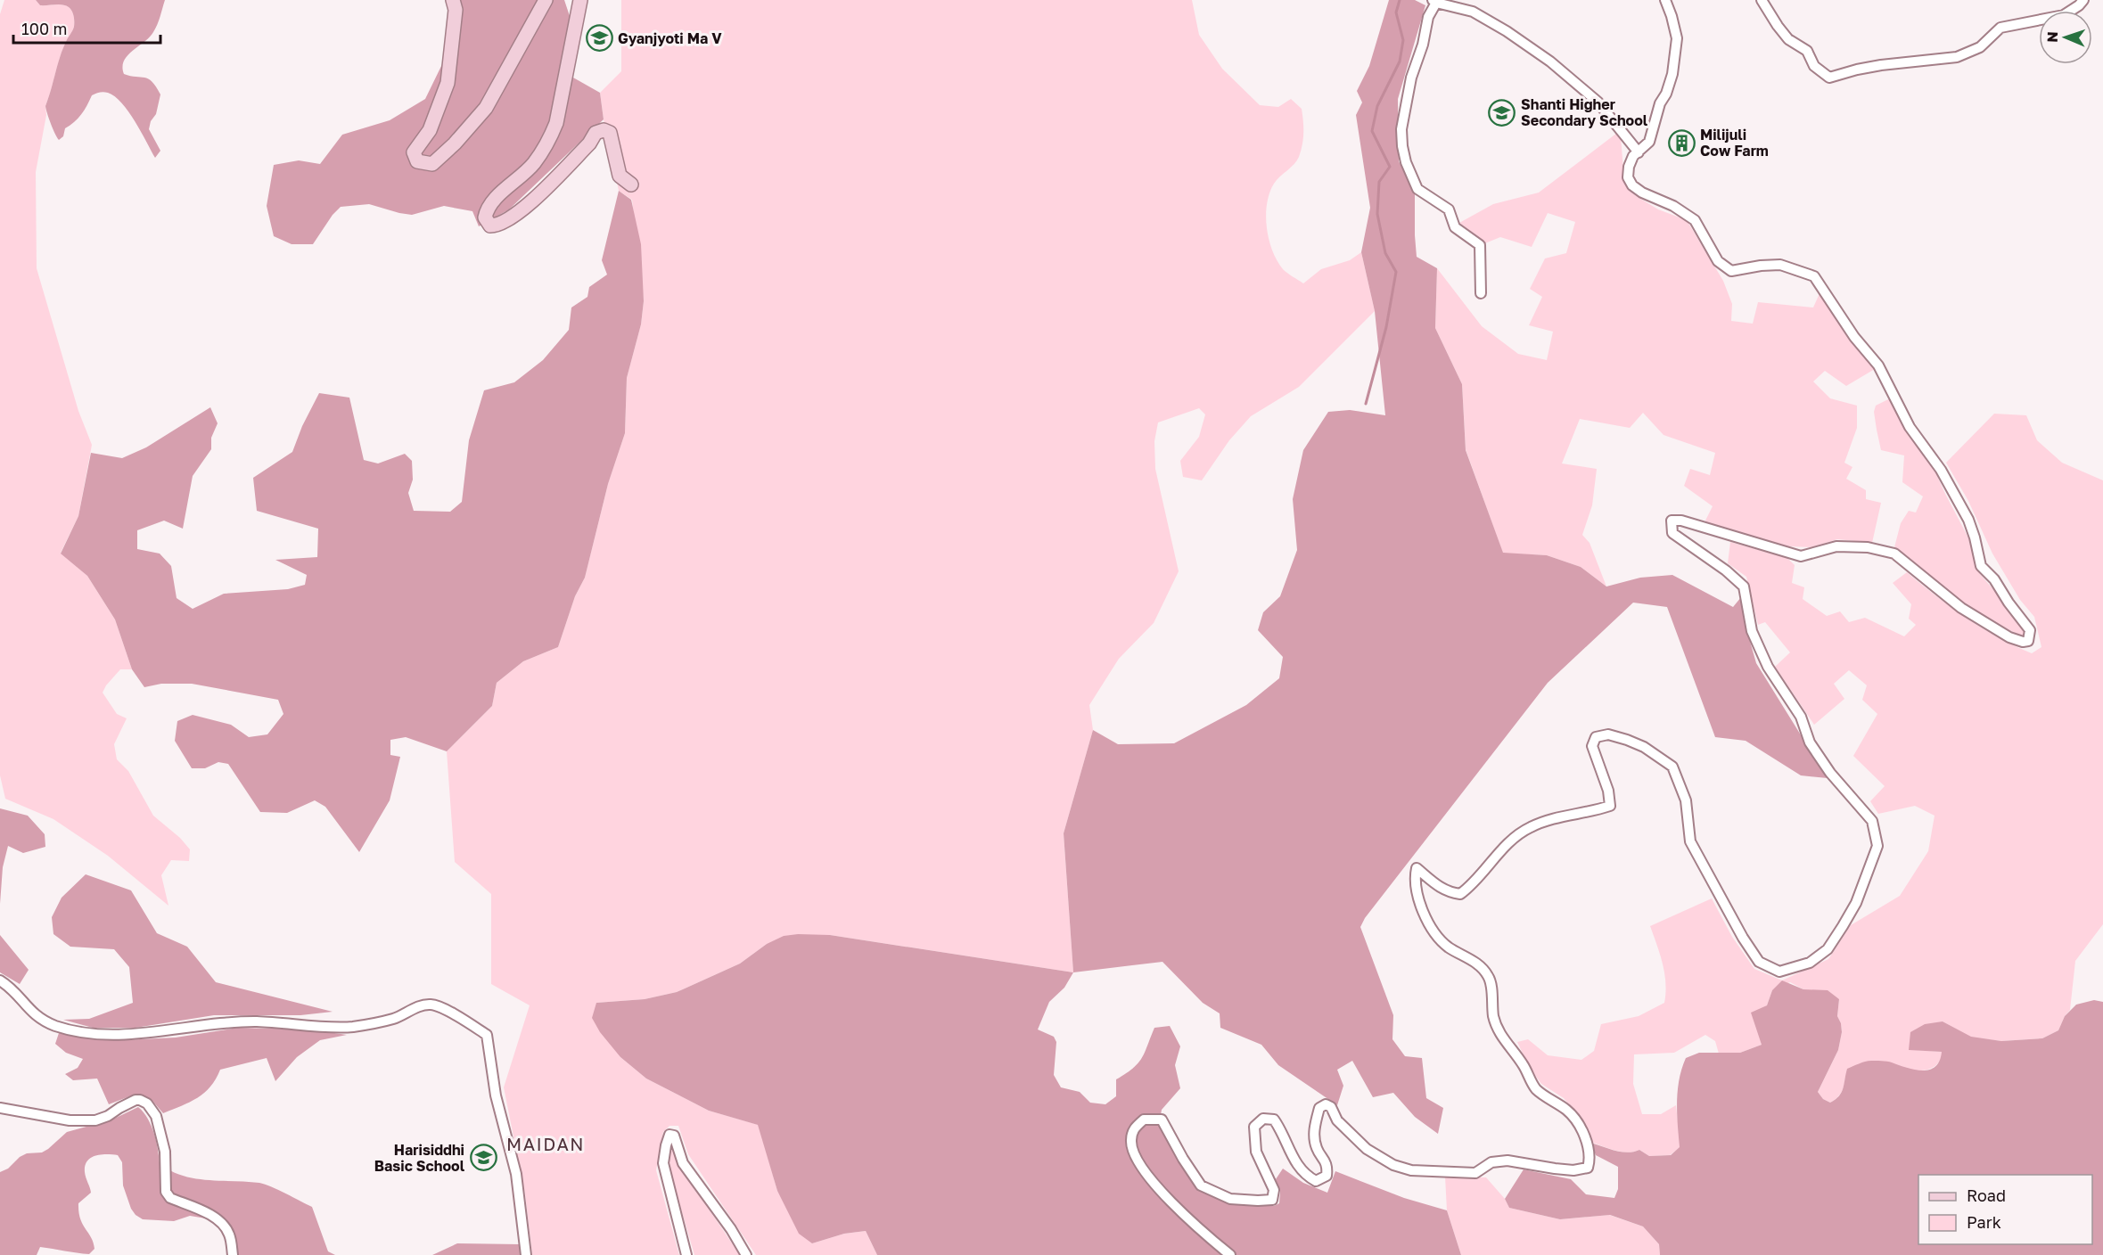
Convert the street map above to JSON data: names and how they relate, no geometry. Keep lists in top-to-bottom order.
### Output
{
  "districts": ["MAIDAN"],
  "places": {
    "school or university": ["Gyanjyoti Ma V", "Shanti Higher Secondary School", "Harisiddhi Basic School"],
    "building": ["Milijuli Cow Farm"]
  },
  "legend": ["Road", "Park"],
  "scale_bar": "100 m",
  "north": "left"
}
